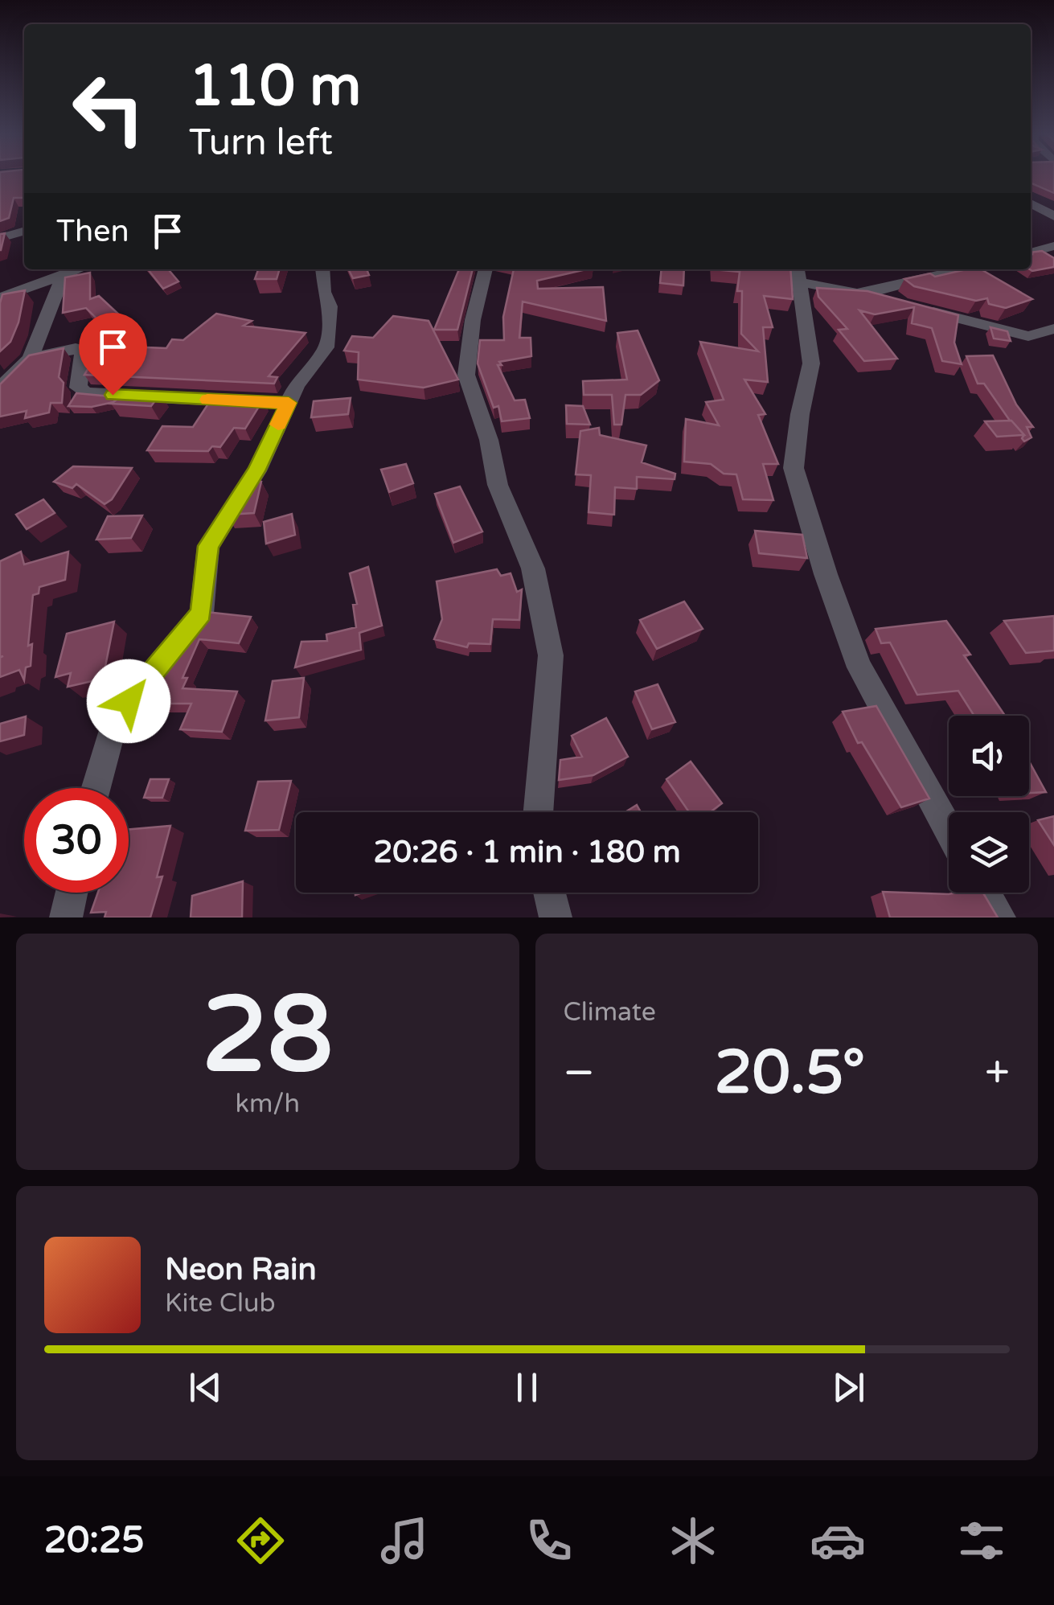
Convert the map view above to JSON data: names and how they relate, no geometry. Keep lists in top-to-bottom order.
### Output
{
  "page": {
    "turn": ["110 m", "Turn left"],
    "then": "Then",
    "limit": "30",
    "trip": "20:26 · 1 min · 180 m",
    "tile": [
      ["28", "km/h"],
      "Climate"
    ],
    "heat": ["−", "20.5°", "+"],
    "song": ["Neon Rain", "Kite Club"],
    "tabs": "20:25"
  }
}
